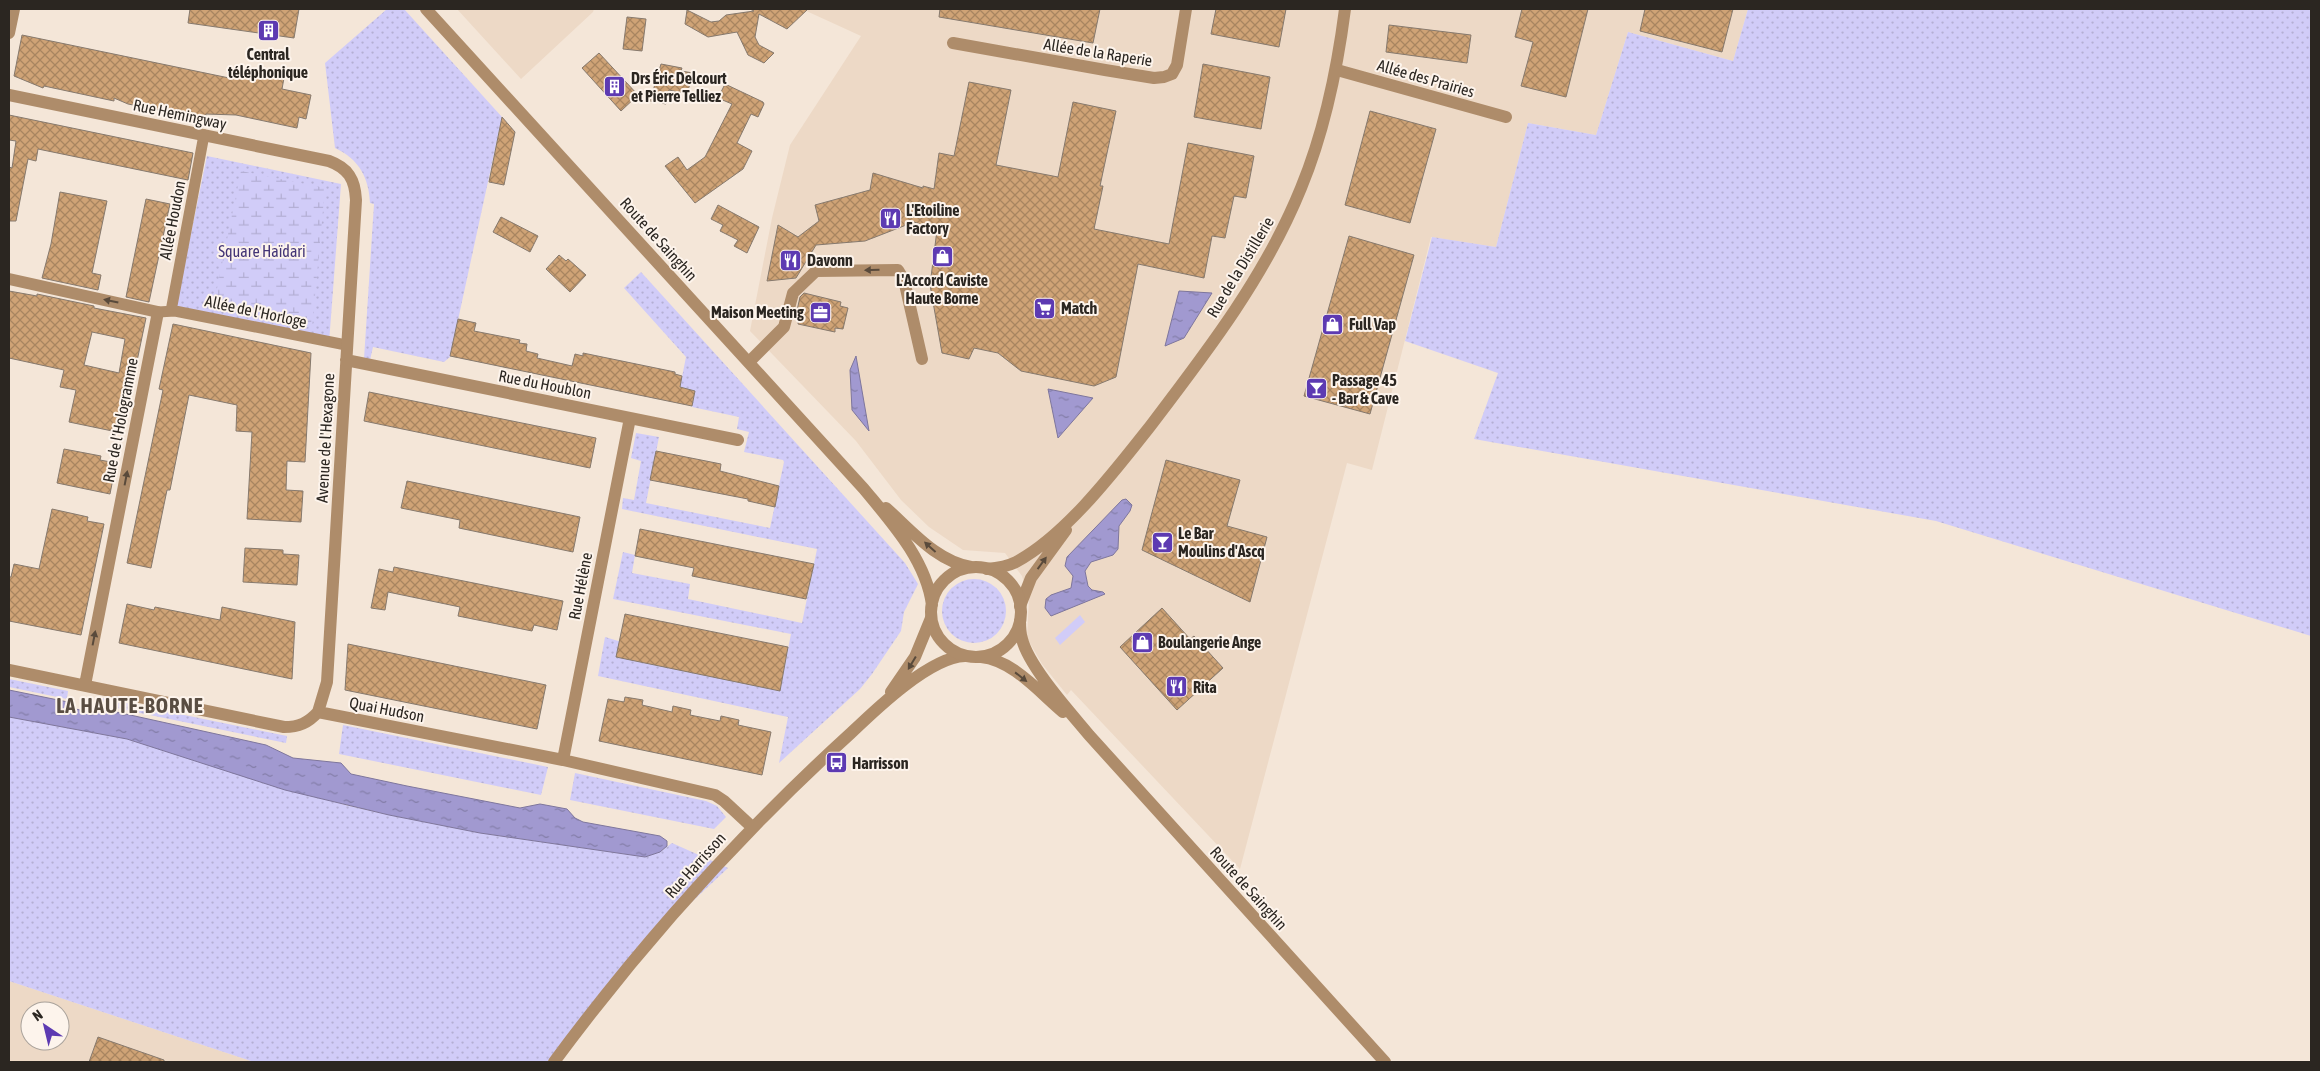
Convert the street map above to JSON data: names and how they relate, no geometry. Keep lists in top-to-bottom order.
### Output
{
  "streets": {
    "street": [
      "Allée de la Raperie",
      "Allée des Prairies",
      "Rue Hemingway",
      "Allée Houdon",
      "Route de Sainghin",
      "Rue de la Distillerie",
      "Allée de l'Horloge",
      "Rue du Houblon",
      "Rue de l'Hologramme",
      "Avenue de l'Hexagone",
      "Rue Hélène",
      "Quai Hudson",
      "Rue Harrisson"
    ]
  },
  "crossings": [
    ["Allée des Prairies", "Rue de la Distillerie"],
    ["Rue Hemingway", "Allée Houdon"],
    ["Rue Hemingway", "Avenue de l'Hexagone"],
    ["Allée Houdon", "Allée de l'Horloge"],
    ["Route de Sainghin", "Rue de la Distillerie"],
    ["Route de Sainghin", "Rue Harrisson"],
    ["Rue de la Distillerie", "Rue Harrisson"],
    ["Allée de l'Horloge", "Rue de l'Hologramme"],
    ["Allée de l'Horloge", "Avenue de l'Hexagone"],
    ["Rue du Houblon", "Avenue de l'Hexagone"],
    ["Rue du Houblon", "Rue Hélène"],
    ["Avenue de l'Hexagone", "Quai Hudson"],
    ["Rue Hélène", "Quai Hudson"],
    ["Quai Hudson", "Rue Harrisson"]
  ],
  "one_way": ["Rue de l'Hologramme"],
  "districts": ["LA HAUTE-BORNE"],
  "parks": ["Square Haïdari"],
  "places": {
    "building": ["Central téléphonique", "Drs Éric Delcourt et Pierre Telliez"],
    "restaurant": ["L'Etoiline Factory", "Davonn", "Rita"],
    "shop": ["L'Accord Caviste Haute Borne", "Full Vap", "Boulangerie Ange"],
    "supermarket": ["Match"],
    "office": ["Maison Meeting"],
    "bar": ["Passage 45 - Bar & Cave", "Le Bar Moulins d'Ascq"],
    "bus stop": ["Harrisson"]
  },
  "north": "top left"
}
